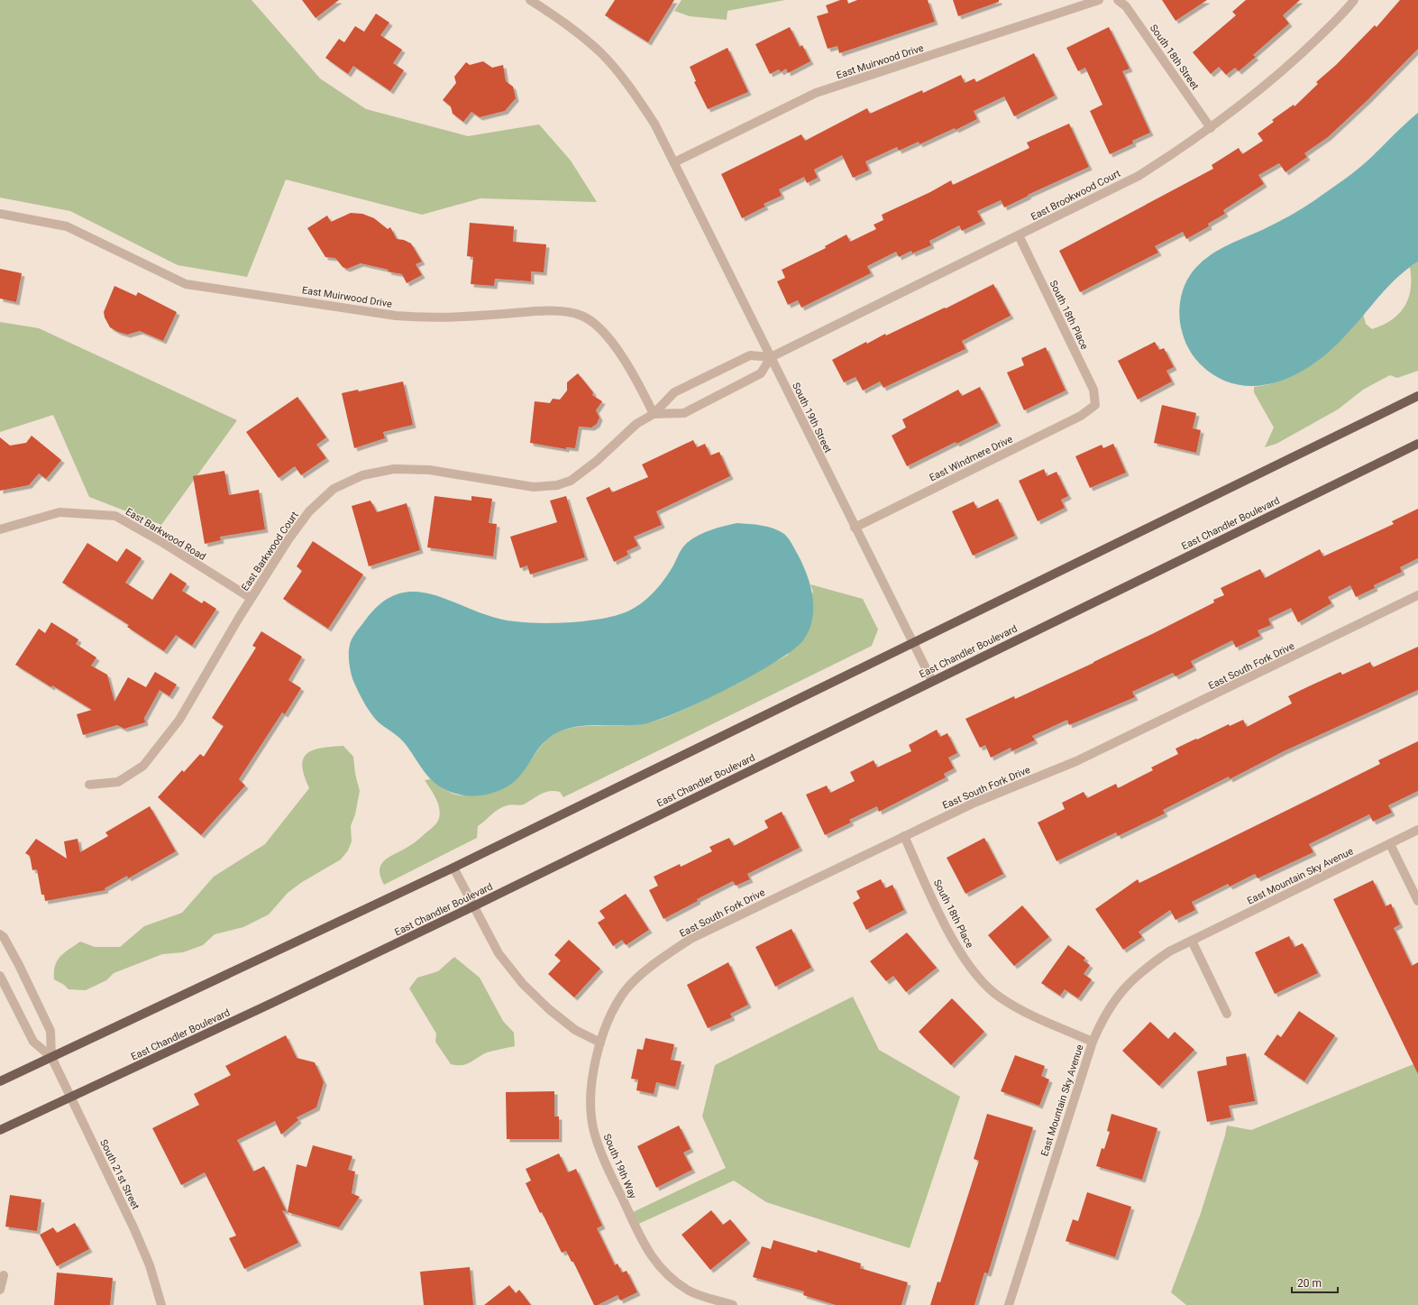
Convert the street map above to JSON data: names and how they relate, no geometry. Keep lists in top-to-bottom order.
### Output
{
  "streets": {
    "main road": ["East Chandler Boulevard"],
    "street": [
      "South 18th Street",
      "East Muirwood Drive",
      "East Brookwood Court",
      "South 18th Place",
      "South 19th Street",
      "East Windmere Drive",
      "East Barkwood Road",
      "East Barkwood Court",
      "East South Fork Drive",
      "East Mountain Sky Avenue",
      "South 19th Way",
      "South 21st Street"
    ]
  },
  "crossings": [
    ["South 18th Street", "East Brookwood Court"],
    ["East Muirwood Drive", "South 19th Street"],
    ["East Muirwood Drive", "East Barkwood Court"],
    ["East Brookwood Court", "South 18th Place"],
    ["East Brookwood Court", "South 19th Street"],
    ["East Brookwood Court", "East Barkwood Court"],
    ["South 18th Place", "East Windmere Drive"],
    ["South 18th Place", "East South Fork Drive"],
    ["South 18th Place", "East Mountain Sky Avenue"],
    ["South 19th Street", "East Windmere Drive"],
    ["South 19th Street", "East Chandler Boulevard"],
    ["South 19th Street", "East Barkwood Court"],
    ["East Chandler Boulevard", "South 21st Street"],
    ["East Barkwood Road", "East Barkwood Court"],
    ["East South Fork Drive", "South 19th Way"]
  ],
  "scale_bar": "20 m"
}
